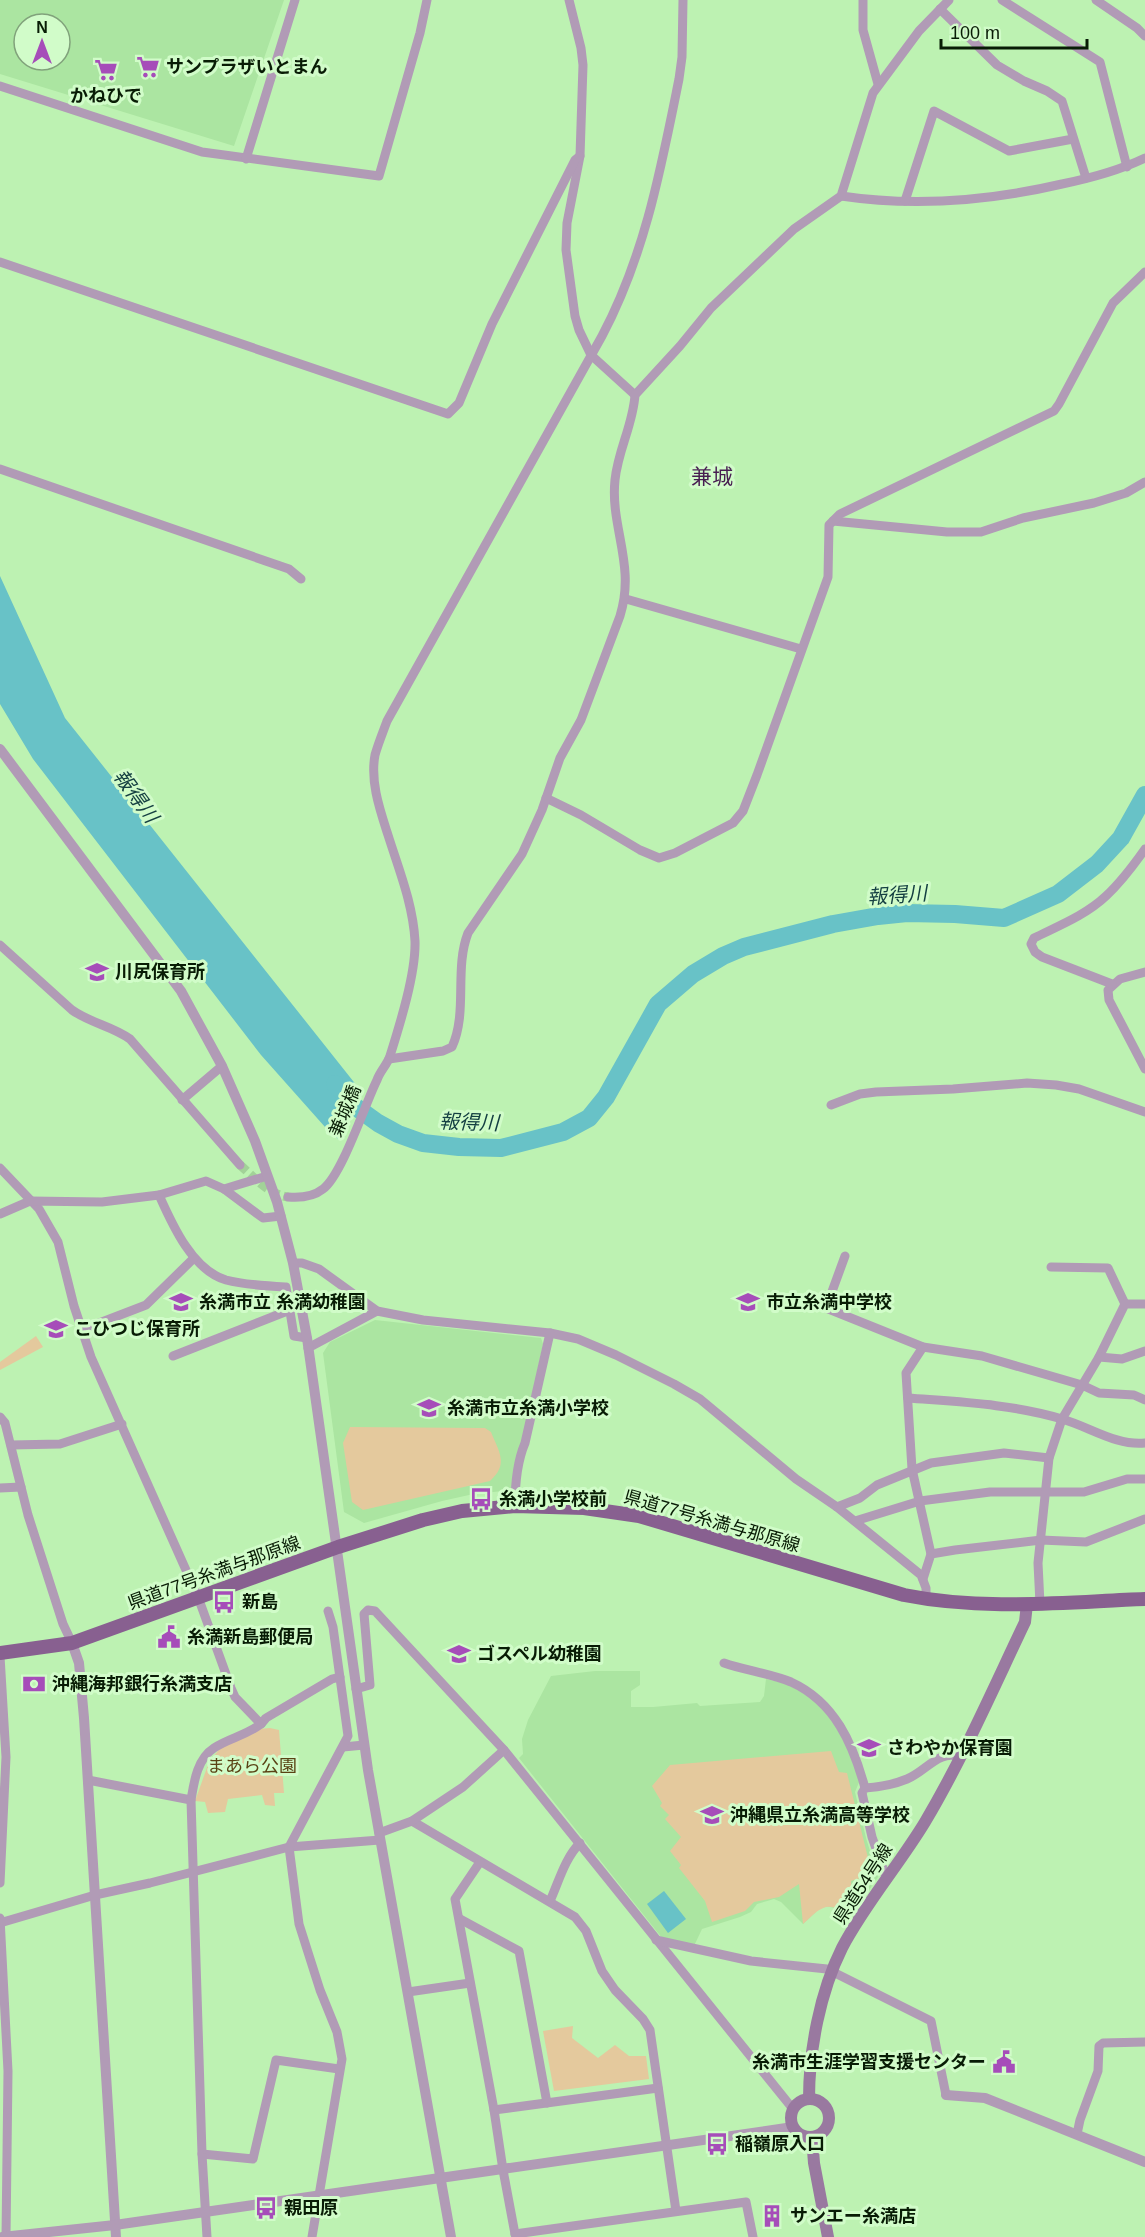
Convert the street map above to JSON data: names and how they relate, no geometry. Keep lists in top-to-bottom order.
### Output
{
  "streets": {
    "main road": ["県道77号糸満与那原線", "県道54号線"],
    "street": ["兼城橋"]
  },
  "crossings": [
    ["県道77号糸満与那原線", "県道54号線"]
  ],
  "districts": ["兼城"],
  "water": ["報得川"],
  "parks": ["まあら公園"],
  "places": {
    "supermarket": ["サンプラザいとまん", "かねひで"],
    "school or university": [
      "川尻保育所",
      "糸満市立 糸満幼稚園",
      "市立糸満中学校",
      "こひつじ保育所",
      "糸満市立糸満小学校",
      "ゴスペル幼稚園",
      "さわやか保育園",
      "沖縄県立糸満高等学校"
    ],
    "bus stop": [
      "糸満小学校前",
      "新島",
      "稲嶺原入口",
      "親田原"
    ],
    "public building": ["糸満新島郵便局", "糸満市生涯学習支援センター"],
    "bank": ["沖縄海邦銀行糸満支店"],
    "building": ["サンエー糸満店"]
  },
  "scale_bar": "100 m",
  "north": "top"
}
